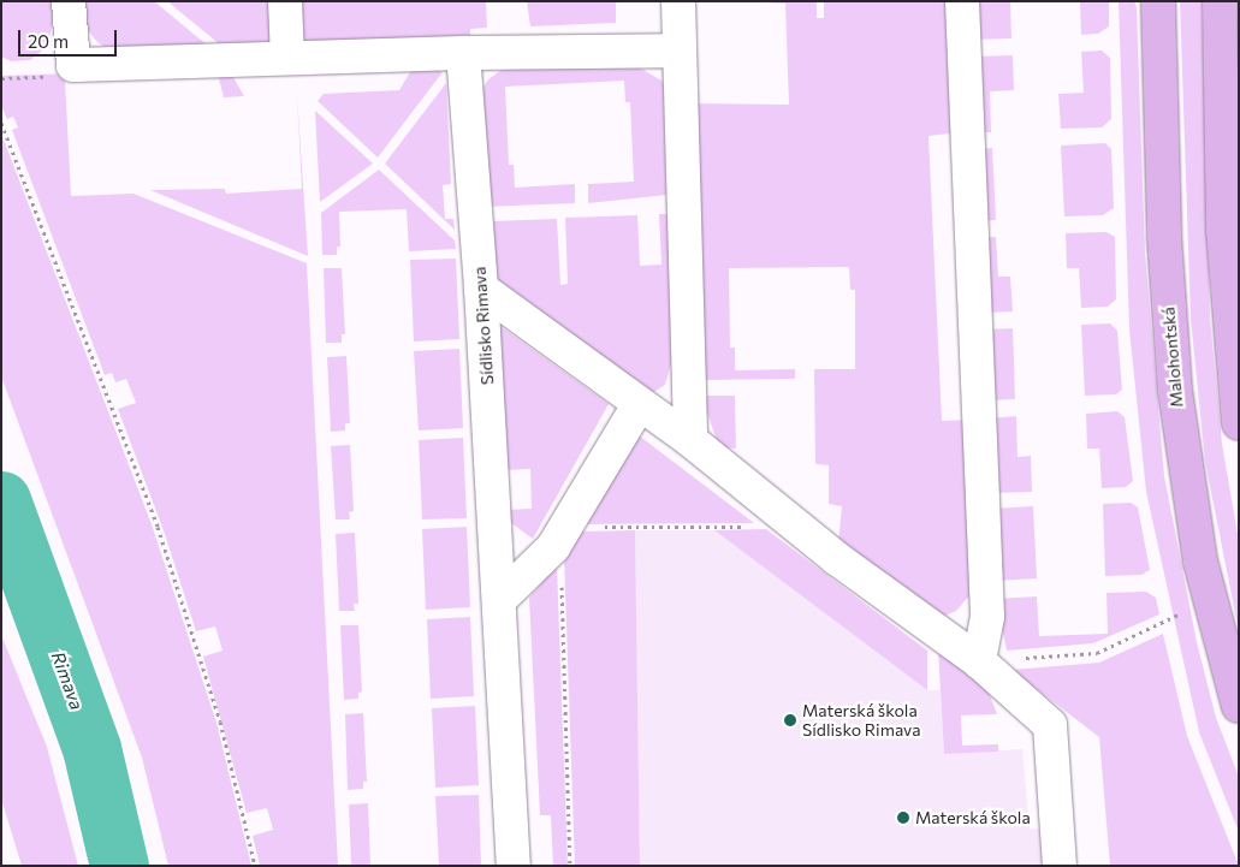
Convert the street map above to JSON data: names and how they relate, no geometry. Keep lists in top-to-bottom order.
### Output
{
  "streets": {
    "main road": ["Malohontská"],
    "street": ["Sídlisko Rimava"]
  },
  "water": ["Rimava"],
  "places": ["Materská škola Sídlisko Rimava", "Materská škola"],
  "scale_bar": "20 m"
}
